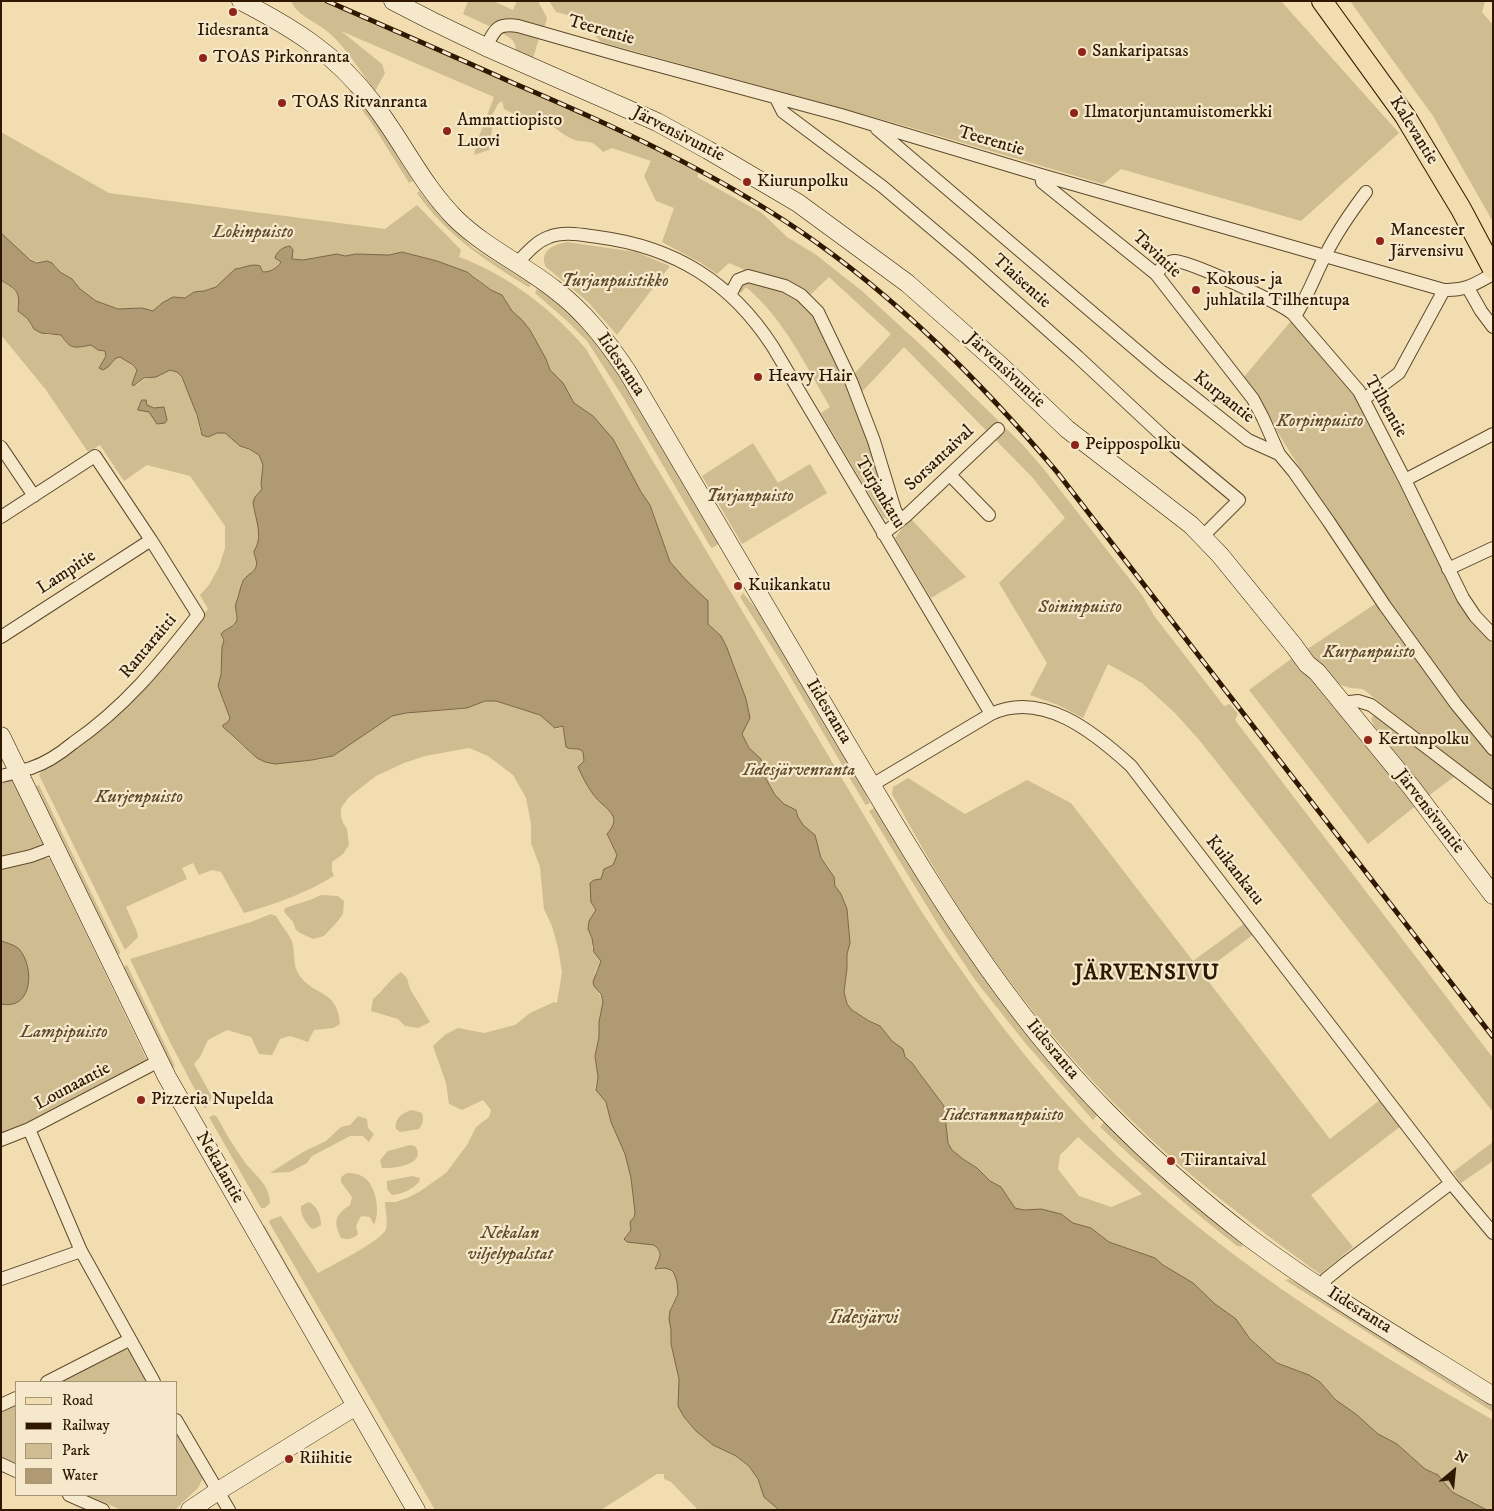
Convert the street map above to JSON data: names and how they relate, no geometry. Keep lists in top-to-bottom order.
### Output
{
  "streets": {
    "main road": [
      "Kalevantie",
      "Järvensivuntie",
      "Iidesranta",
      "Nekalantie"
    ],
    "street": [
      "Teerentie",
      "Tavintie",
      "Tiaisentie",
      "Kurpantie",
      "Tilhentie",
      "Sorsantaival",
      "Turjankatu",
      "Lampitie",
      "Rantaraitti",
      "Kuikankatu",
      "Lounaantie"
    ]
  },
  "crossings": [
    ["Teerentie", "Järvensivuntie"],
    ["Teerentie", "Tavintie"],
    ["Teerentie", "Tiaisentie"],
    ["Teerentie", "Kurpantie"],
    ["Järvensivuntie", "Tiaisentie"],
    ["Tavintie", "Kurpantie"],
    ["Tavintie", "Tilhentie"],
    ["Iidesranta", "Turjankatu"],
    ["Iidesranta", "Kuikankatu"],
    ["Sorsantaival", "Turjankatu"],
    ["Turjankatu", "Kuikankatu"],
    ["Lampitie", "Rantaraitti"],
    ["Rantaraitti", "Nekalantie"],
    ["Lounaantie", "Nekalantie"]
  ],
  "districts": ["JÄRVENSIVU"],
  "water": ["Iidesjärvi"],
  "parks": [
    "Lokinpuisto",
    "Turjanpuistikko",
    "Korpinpuisto",
    "Turjanpuisto",
    "Soininpuisto",
    "Kurpanpuisto",
    "Iidesjärvenranta",
    "Kurjenpuisto",
    "Lampipuisto",
    "Iidesrannanpuisto",
    "Nekalan viljelypalstat"
  ],
  "places": [
    "Iidesranta",
    "Sankaripatsas",
    "TOAS Pirkonranta",
    "TOAS Ritvanranta",
    "Ilmatorjuntamuistomerkki",
    "Ammattiopisto Luovi",
    "Kiurunpolku",
    "Mancester Järvensivu",
    "Kokous- ja juhlatila Tilhentupa",
    "Heavy Hair",
    "Peippospolku",
    "Kuikankatu",
    "Kertunpolku",
    "Pizzeria Nupelda",
    "Tiirantaival",
    "Riihitie"
  ],
  "legend": [
    "Road",
    "Railway",
    "Park",
    "Water"
  ],
  "north": "top right"
}
